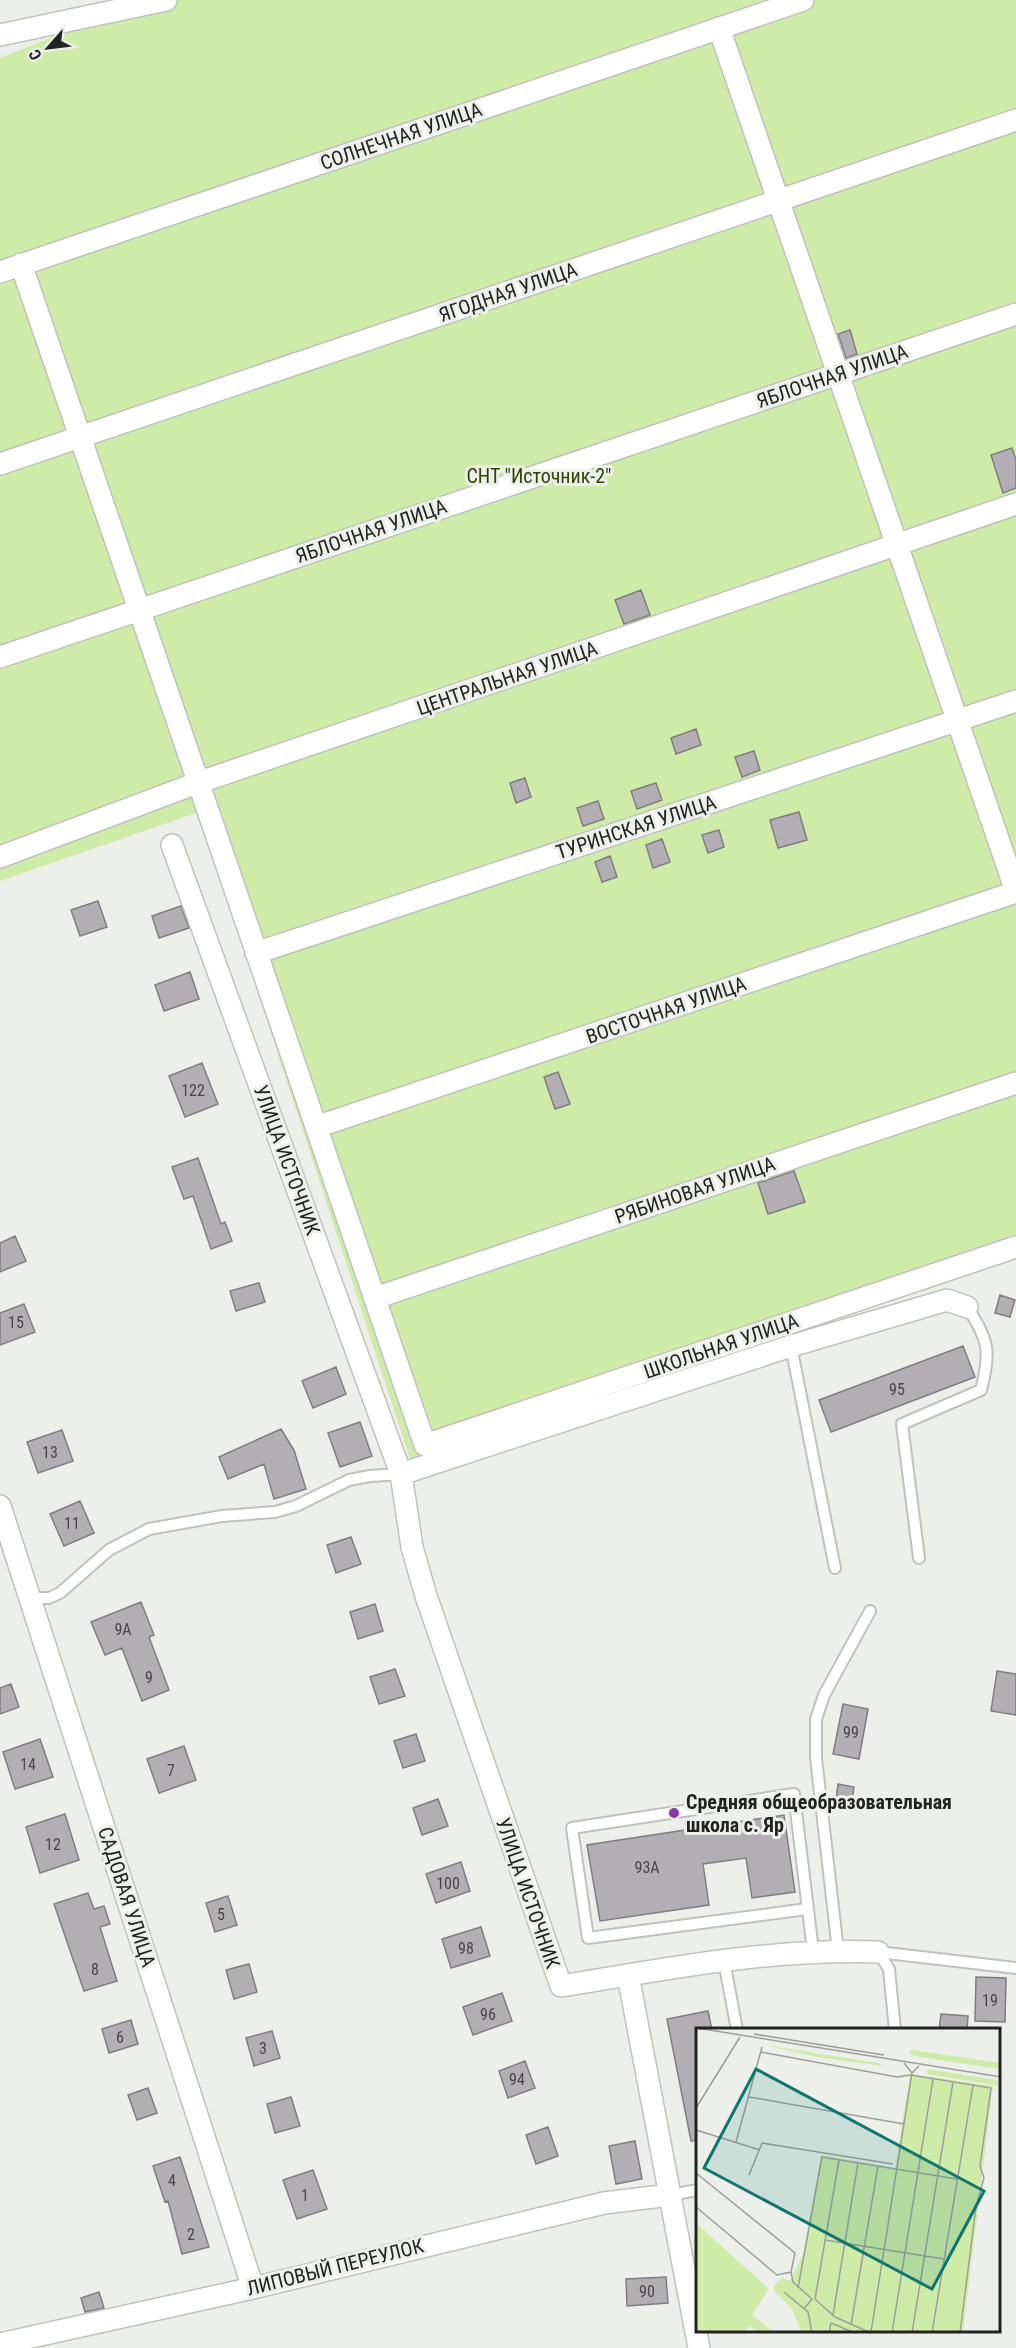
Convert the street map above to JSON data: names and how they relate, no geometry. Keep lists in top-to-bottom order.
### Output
{
  "streets": {
    "street": [
      "СОЛНЕЧНАЯ УЛИЦА",
      "ЯГОДНАЯ УЛИЦА",
      "ЯБЛОЧНАЯ УЛИЦА",
      "ЦЕНТРАЛЬНАЯ УЛИЦА",
      "ТУРИНСКАЯ УЛИЦА",
      "ВОСТОЧНАЯ УЛИЦА",
      "УЛИЦА ИСТОЧНИК",
      "РЯБИНОВАЯ УЛИЦА",
      "ШКОЛЬНАЯ УЛИЦА",
      "САДОВАЯ УЛИЦА",
      "ЛИПОВЫЙ ПЕРЕУЛОК"
    ]
  },
  "crossings": [
    ["РЯБИНОВАЯ УЛИЦА", "ШКОЛЬНАЯ УЛИЦА"],
    ["САДОВАЯ УЛИЦА", "ЛИПОВЫЙ ПЕРЕУЛОК"]
  ],
  "parks": ["СНТ \"Источник-2\""],
  "places": ["Средняя общеобразовательная школа с. Яр"],
  "house_numbers": [
    "122",
    "15",
    "95",
    "13",
    "11",
    "9А",
    "9",
    "99",
    "14",
    "7",
    "12",
    "93А",
    "100",
    "5",
    "98",
    "8",
    "19",
    "96",
    "6",
    "3",
    "94",
    "4",
    "1",
    "2",
    "90"
  ],
  "north": "bottom left"
}
